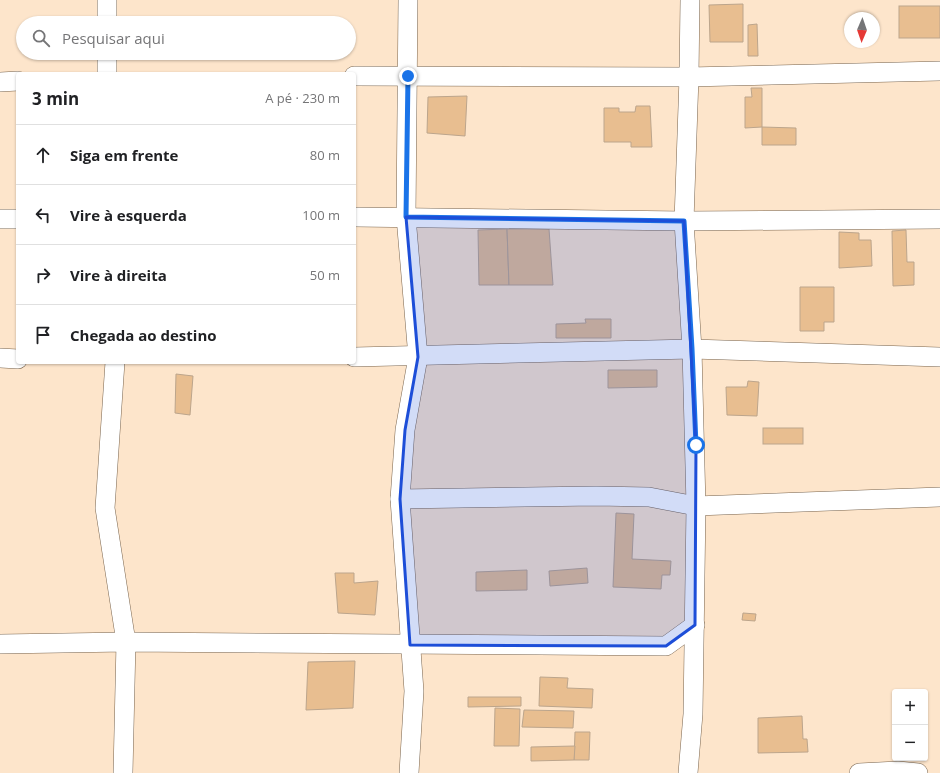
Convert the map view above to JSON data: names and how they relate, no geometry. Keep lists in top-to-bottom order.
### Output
{
  "north": "bottom",
  "page": {
    "search": "Pesquisar aqui",
    "heading": ["3 min", "A pé · 230 m"],
    "list": [
      ["Siga em frente", "80 m"],
      ["Vire à esquerda", "100 m"],
      ["Vire à direita", "50 m"],
      "Chegada ao destino"
    ],
    "map_buttons": ["+", "−"]
  }
}
